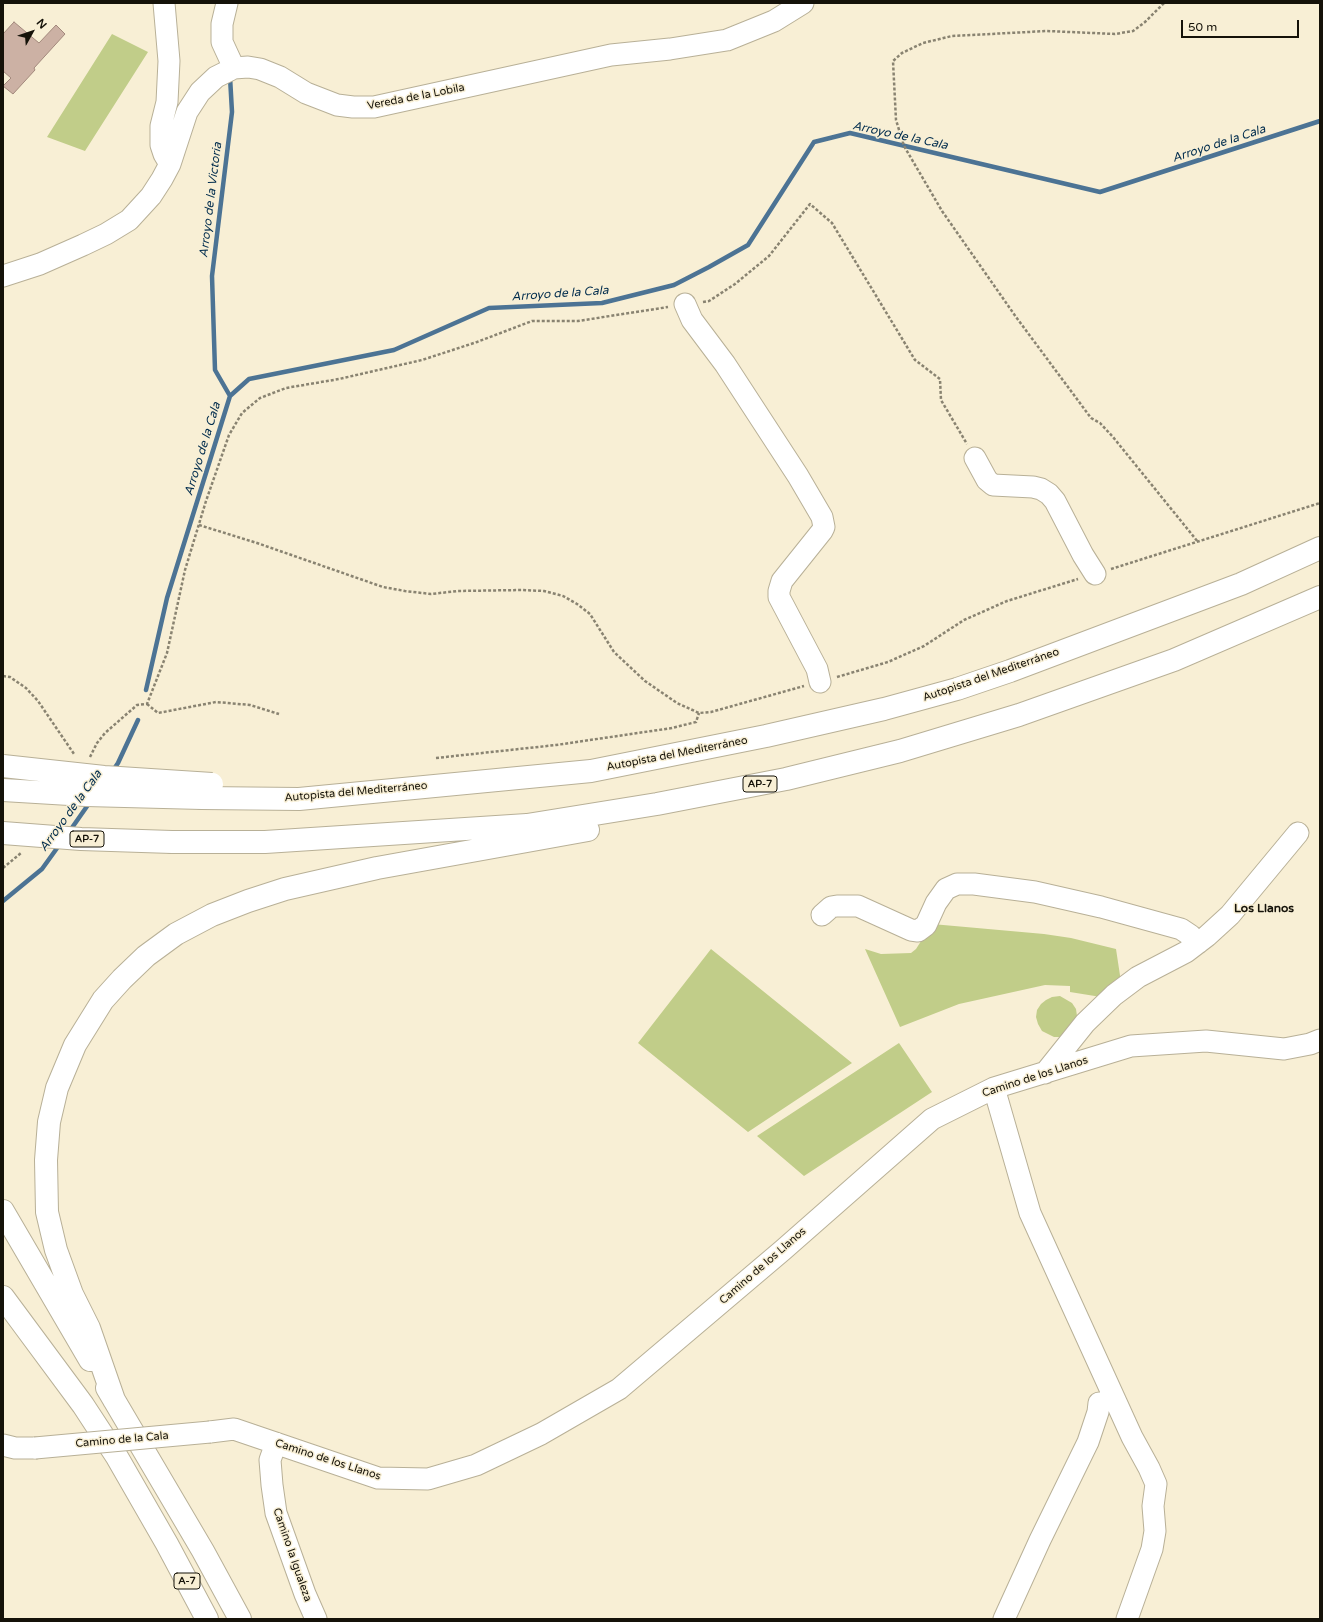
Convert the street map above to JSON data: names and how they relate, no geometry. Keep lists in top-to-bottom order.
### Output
{
  "streets": {
    "highway": ["Autopista del Mediterráneo", "AP-7", "A-7"],
    "street": [
      "Vereda de la Lobila",
      "Camino de los Llanos",
      "Camino de la Cala",
      "Camino la Igualeza"
    ]
  },
  "crossings": [
    ["Camino de los Llanos", "Camino de la Cala"],
    ["Camino de los Llanos", "Camino la Igualeza"]
  ],
  "districts": ["Los Llanos"],
  "water": ["Arroyo de la Cala", "Arroyo de la Victoria"],
  "scale_bar": "50 m",
  "north": "top right"
}
